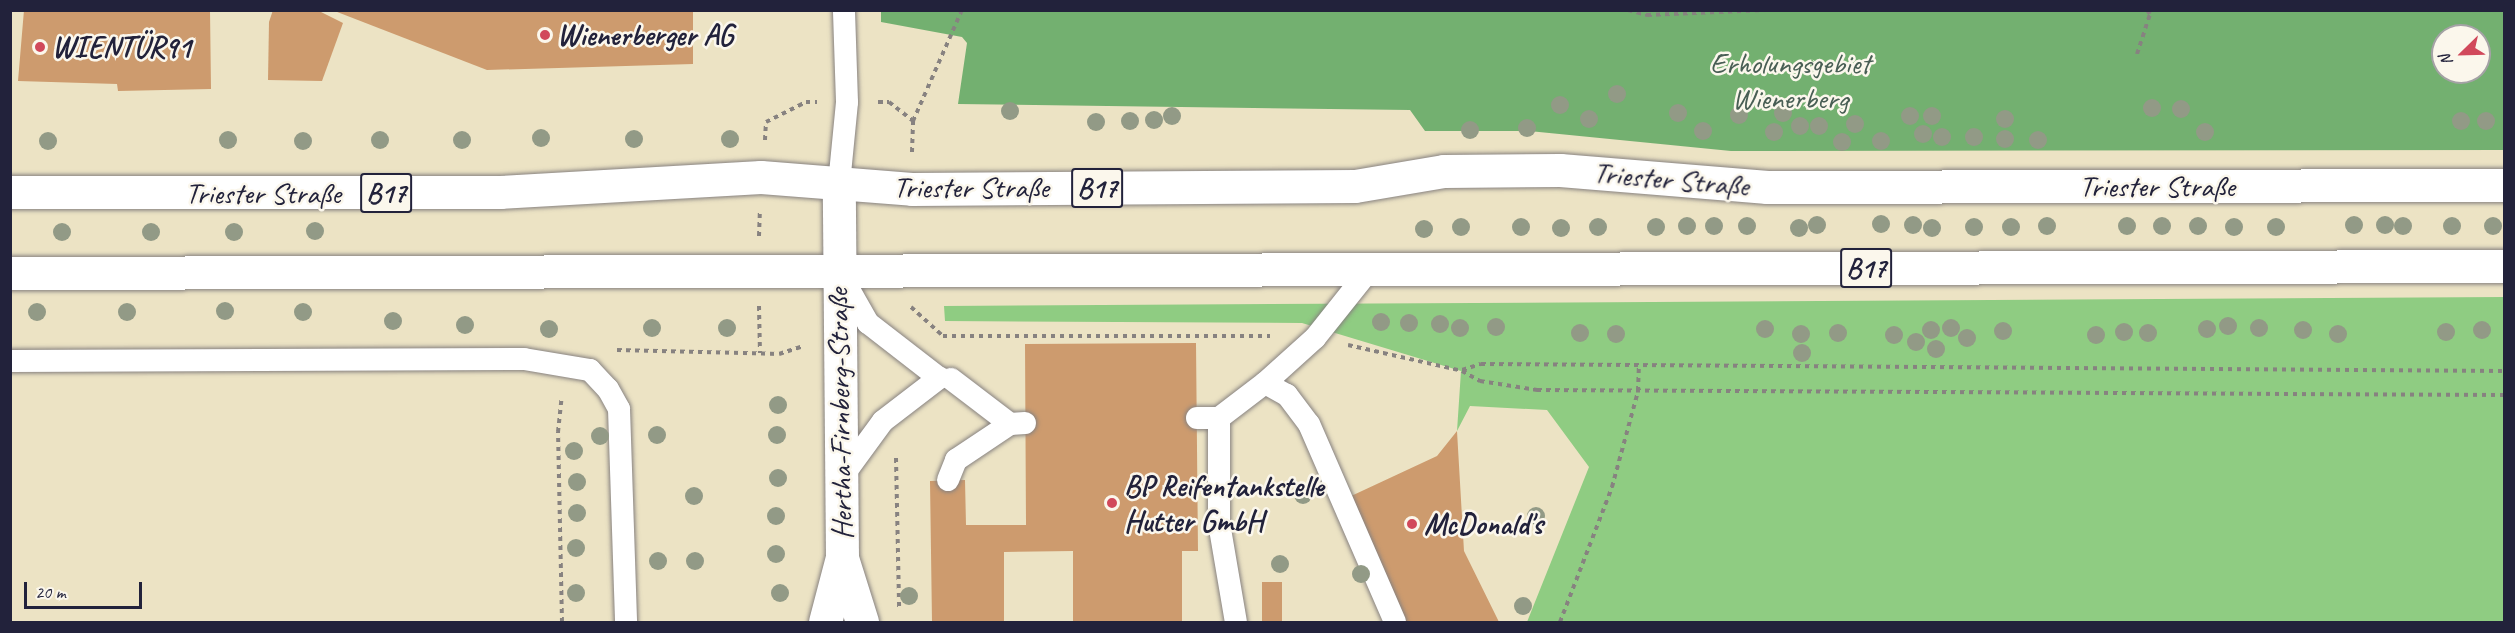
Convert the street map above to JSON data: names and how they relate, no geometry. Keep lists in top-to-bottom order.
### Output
{
  "streets": {
    "main road": ["Triester Straße", "B17", "Hertha-Firnberg-Straße"]
  },
  "crossings": [
    ["B17", "Hertha-Firnberg-Straße"]
  ],
  "parks": ["Erholungsgebiet Wienerberg"],
  "places": [
    "Wienerberger AG",
    "WIENTÜR91",
    "BP Reifentankstelle Hutter GmbH",
    "McDonald's"
  ],
  "scale_bar": "20 m",
  "north": "bottom left"
}
